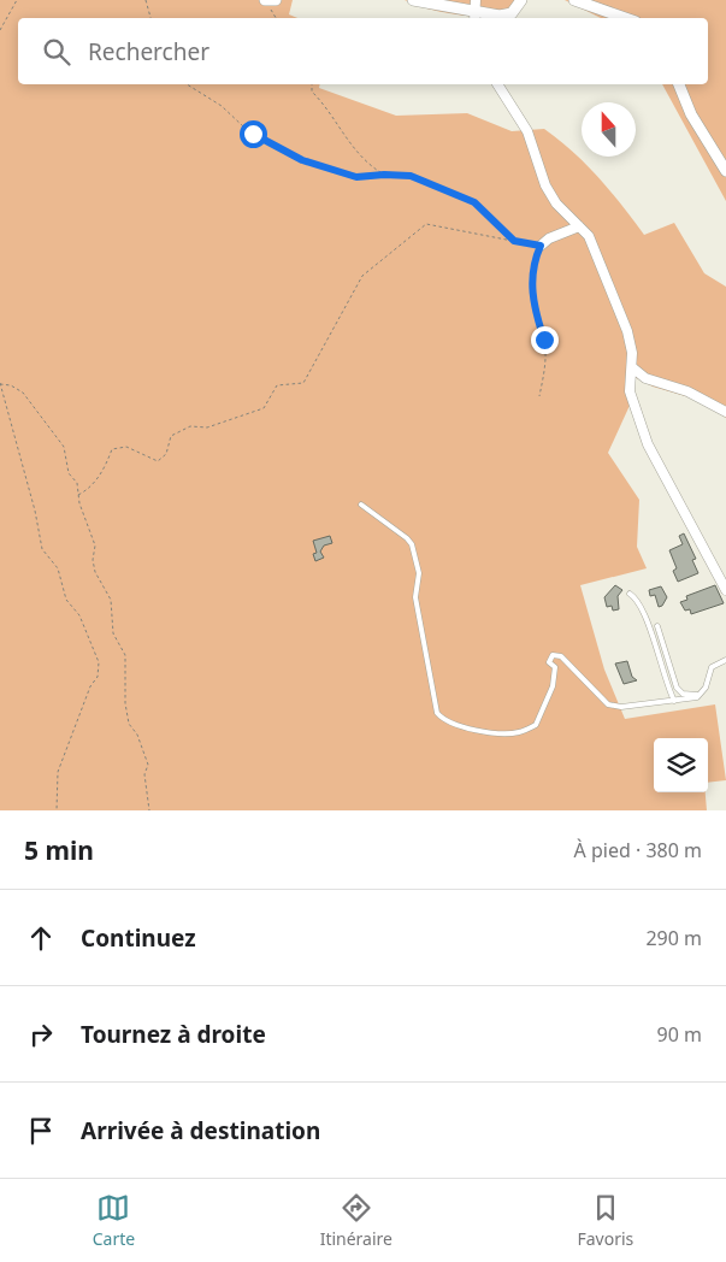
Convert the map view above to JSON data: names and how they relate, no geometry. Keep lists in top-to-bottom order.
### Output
{
  "north": "top",
  "page": {
    "search": "Rechercher",
    "heading": ["5 min", "À pied · 380 m"],
    "list": [
      ["Continuez", "290 m"],
      ["Tournez à droite", "90 m"],
      "Arrivée à destination"
    ],
    "nav": ["Carte", "Itinéraire", "Favoris"]
  }
}
